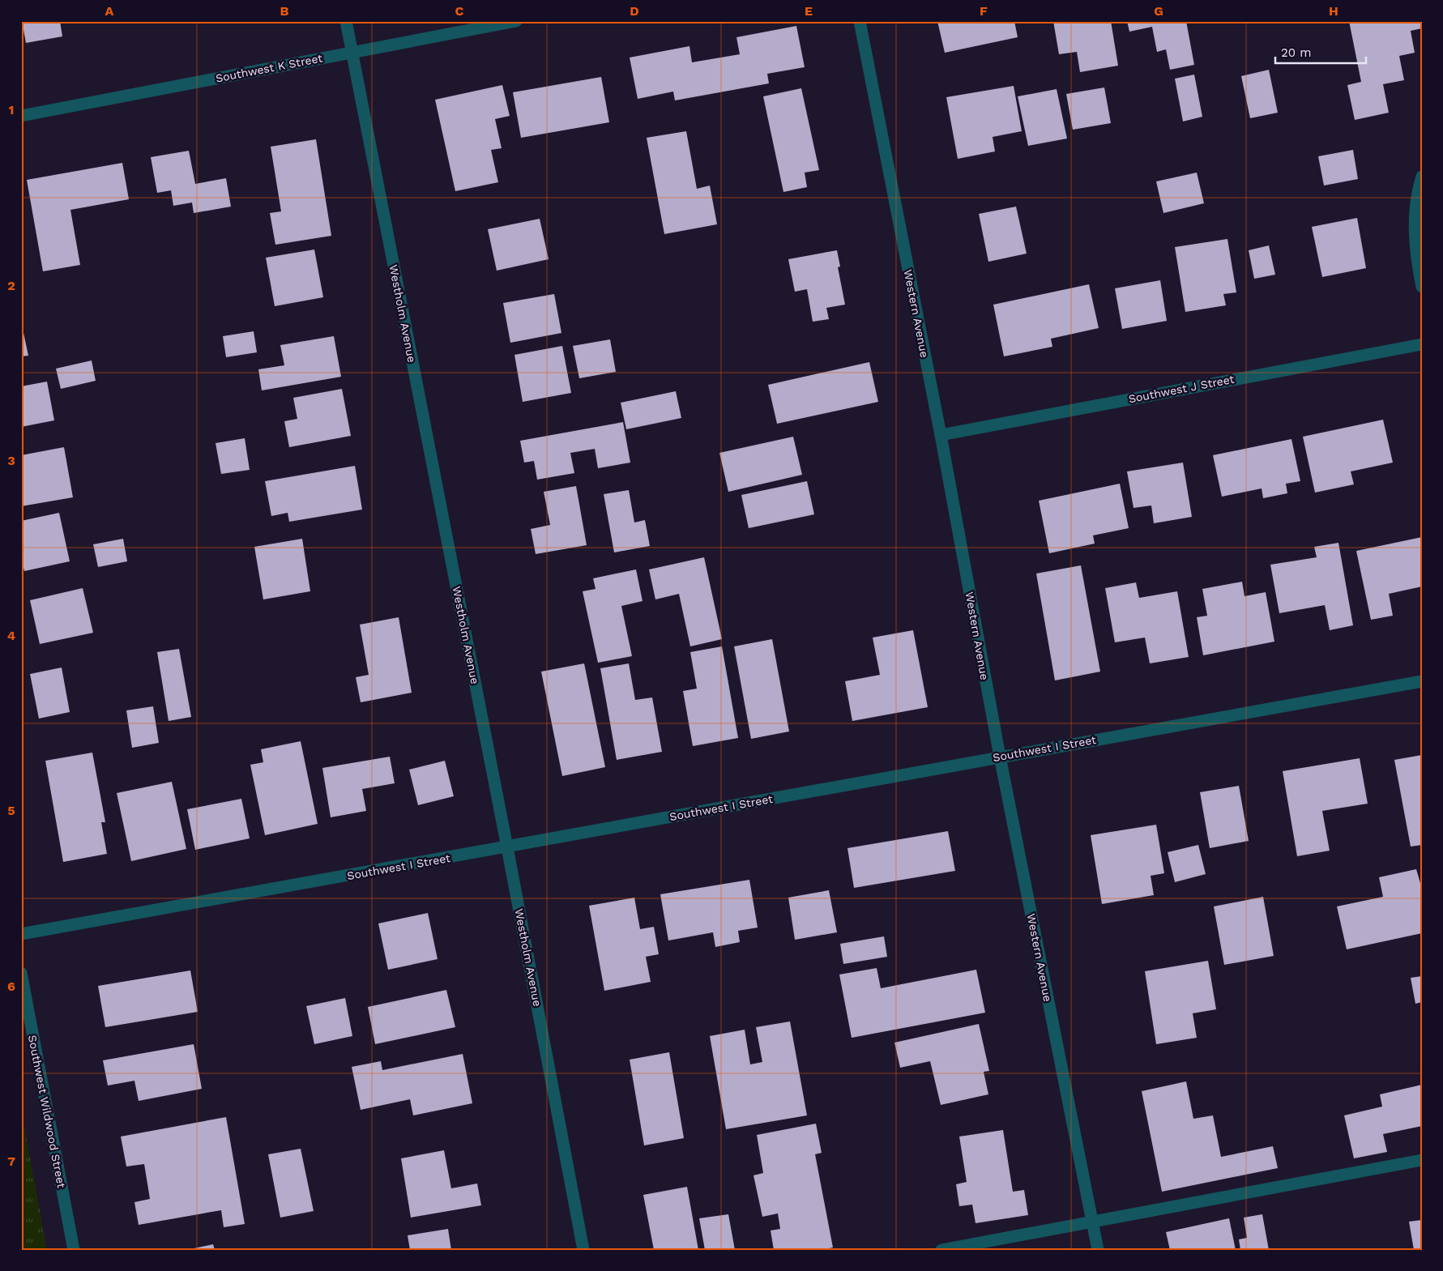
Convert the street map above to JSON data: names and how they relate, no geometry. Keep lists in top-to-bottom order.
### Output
{
  "streets": {
    "street": [
      "Southwest K Street",
      "Westholm Avenue",
      "Western Avenue",
      "Southwest J Street",
      "Southwest I Street",
      "Southwest Wildwood Street"
    ]
  },
  "crossings": [
    ["Southwest K Street", "Westholm Avenue"],
    ["Westholm Avenue", "Southwest I Street"],
    ["Western Avenue", "Southwest J Street"],
    ["Western Avenue", "Southwest I Street"]
  ],
  "scale_bar": "20 m",
  "grid": {
    "columns": [
      "A",
      "B",
      "C",
      "D",
      "E",
      "F",
      "G",
      "H"
    ],
    "rows": [
      "1",
      "2",
      "3",
      "4",
      "5",
      "6",
      "7"
    ]
  }
}
